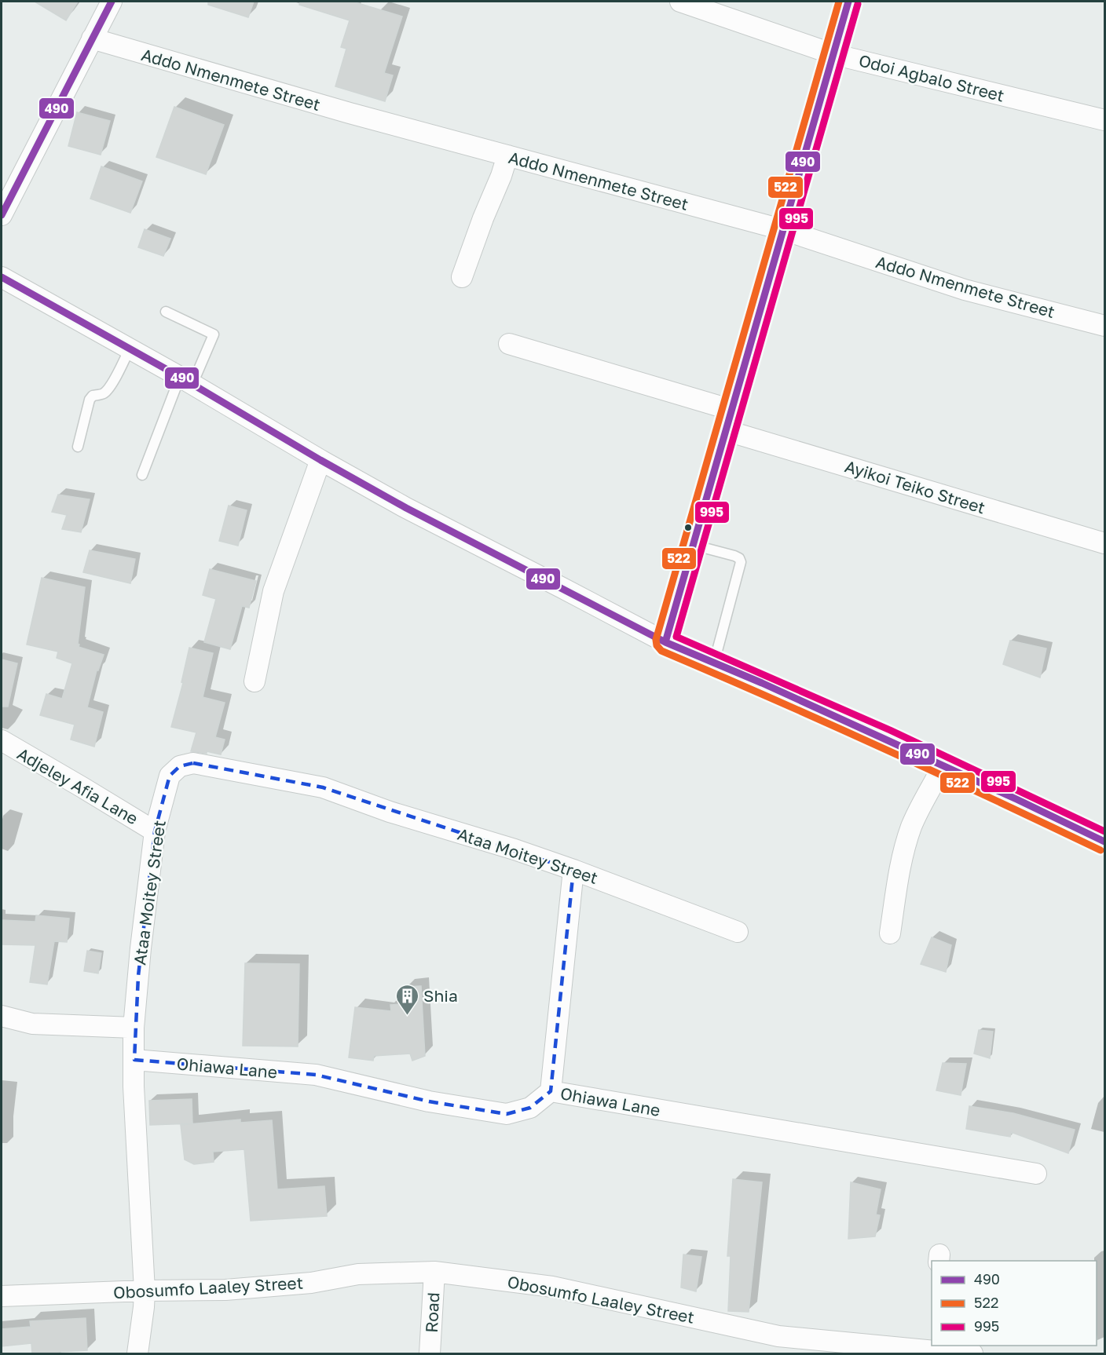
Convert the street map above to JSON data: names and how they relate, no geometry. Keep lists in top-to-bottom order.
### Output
{
  "streets": {
    "street": [
      "Odoi Agbalo Street",
      "Addo Nmenmete Street",
      "Ayikoi Teiko Street",
      "Adjeley Afia Lane",
      "Ataa Moitey Street",
      "Ohiawa Lane",
      "Obosumfo Laaley Street",
      "Road"
    ]
  },
  "crossings": [
    ["Adjeley Afia Lane", "Ataa Moitey Street"],
    ["Ataa Moitey Street", "Ohiawa Lane"],
    ["Ataa Moitey Street", "Obosumfo Laaley Street"],
    ["Obosumfo Laaley Street", "Road"]
  ],
  "places": {
    "building": ["Shia"]
  },
  "lines": ["transit line 490", "transit line 522", "transit line 995"],
  "legend": ["490", "522", "995"]
}
